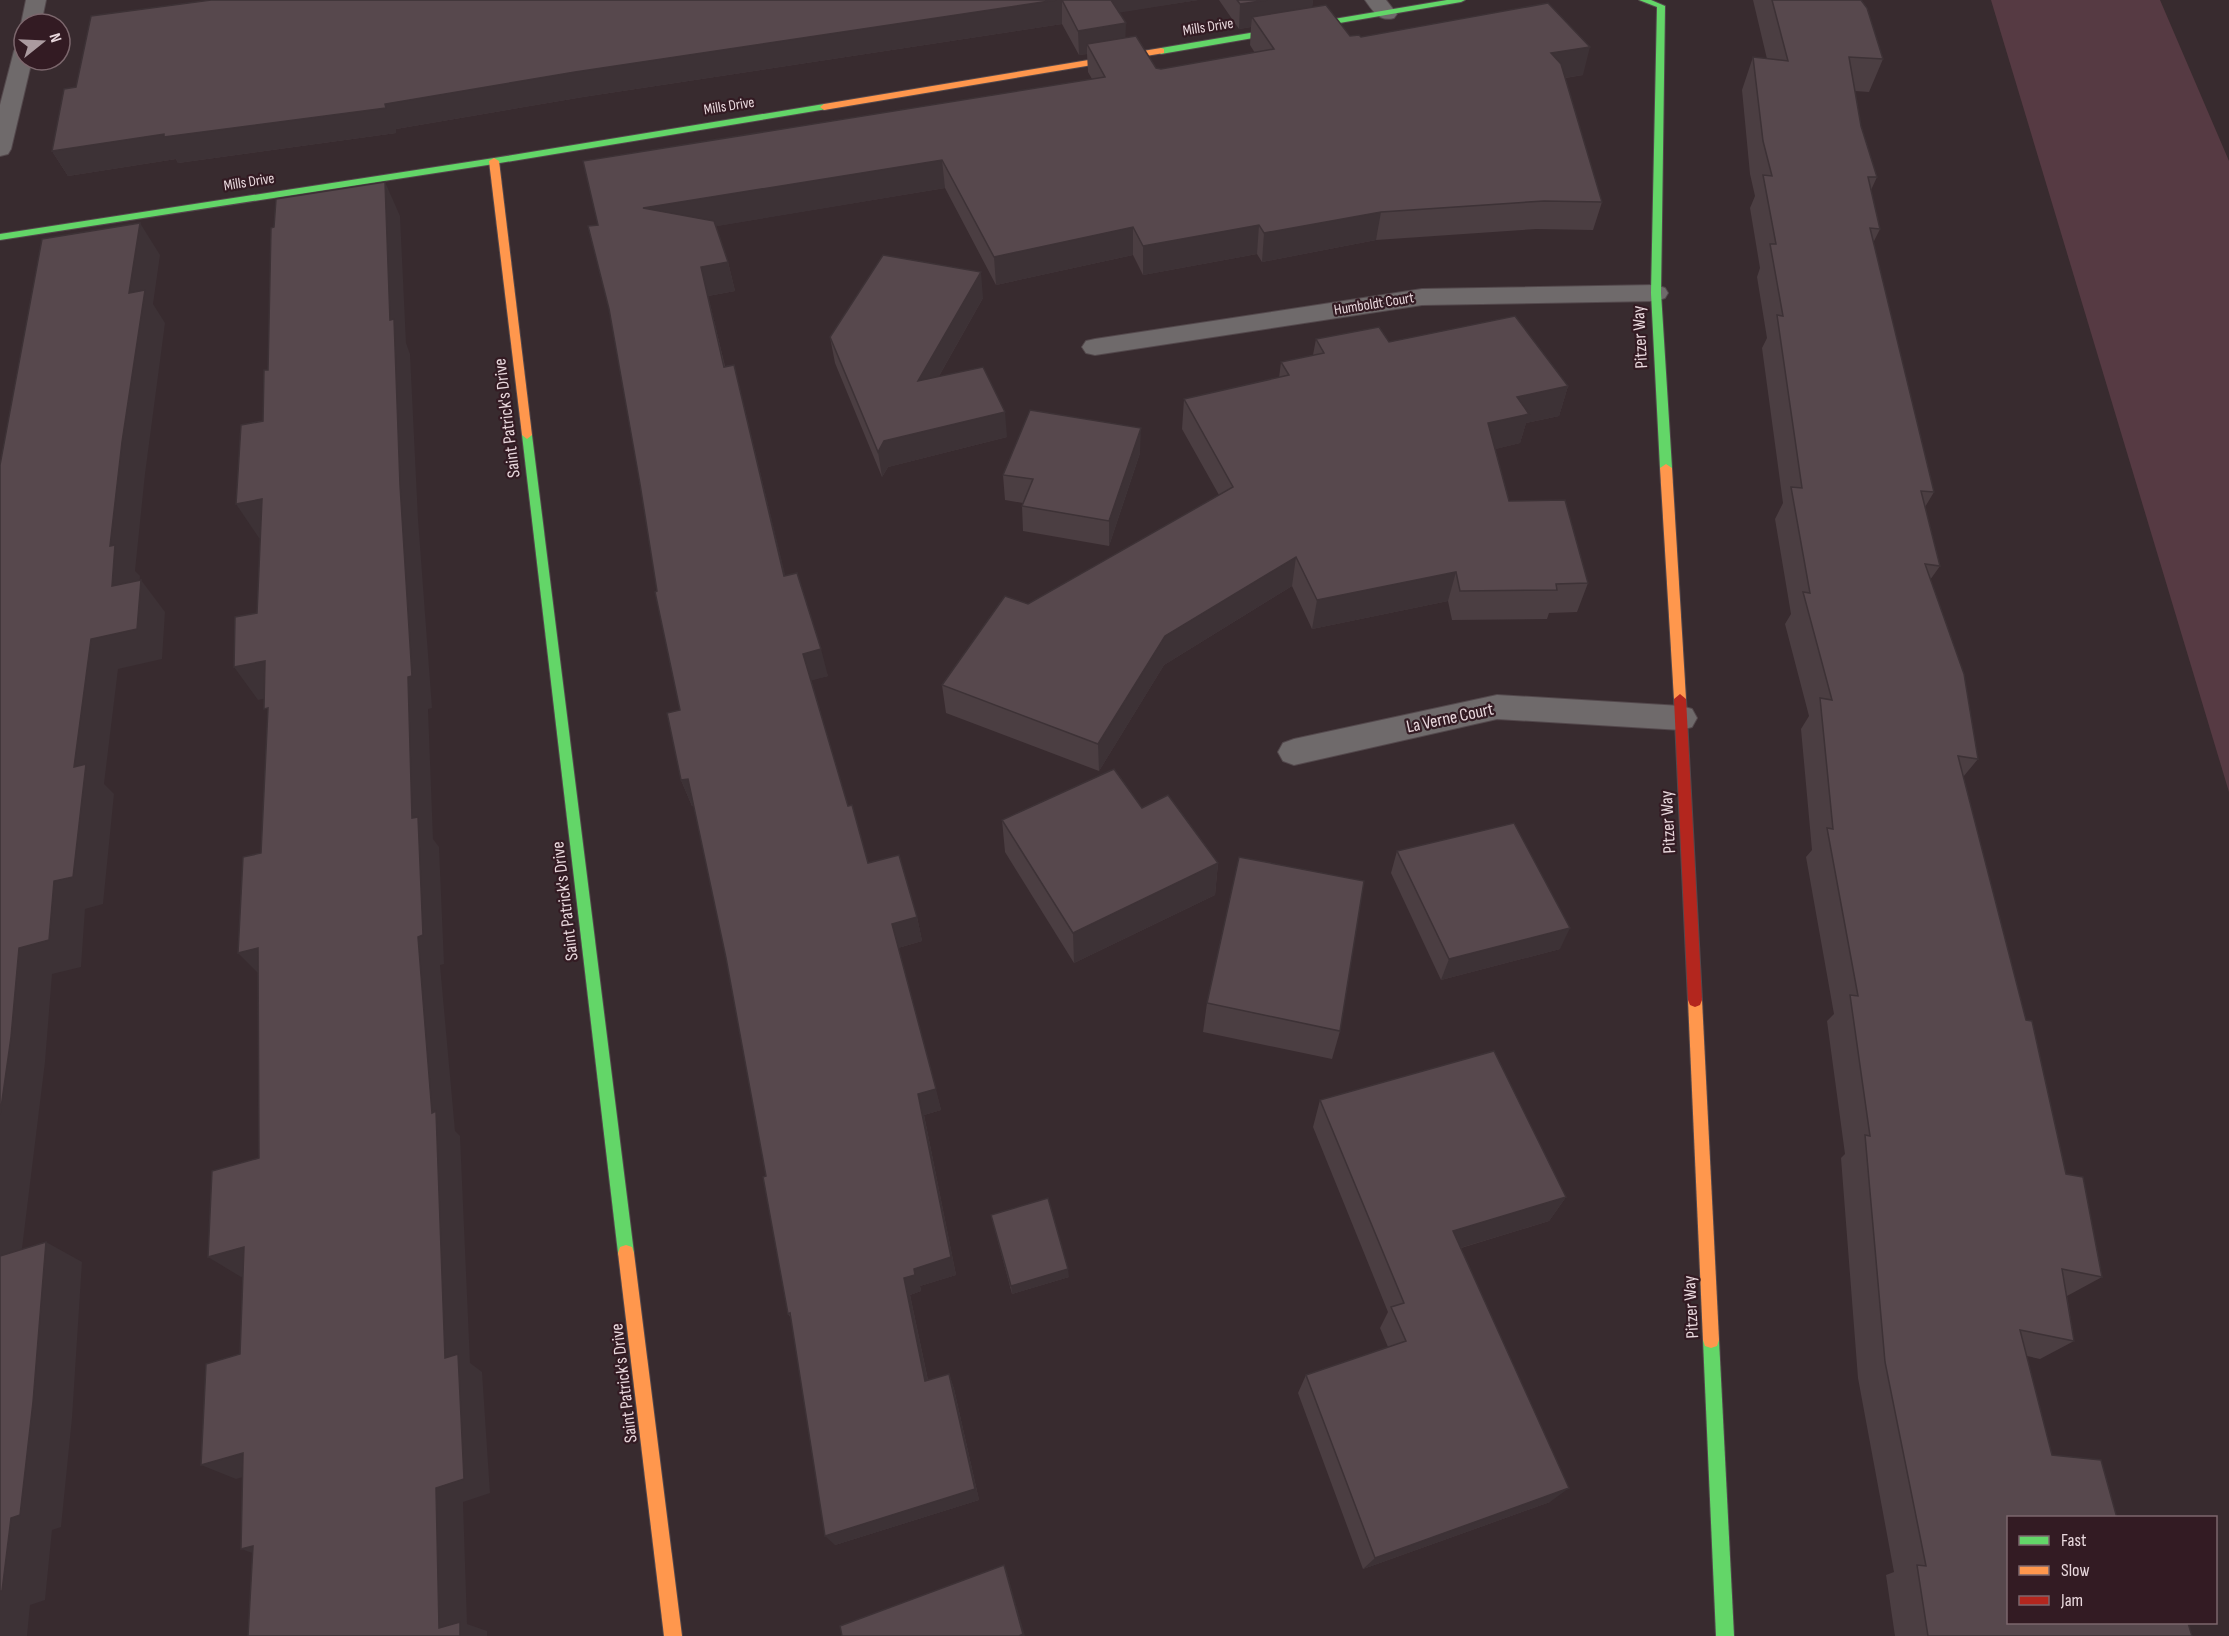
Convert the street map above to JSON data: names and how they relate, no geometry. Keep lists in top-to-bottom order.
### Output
{
  "streets": {
    "street": [
      "Mills Drive",
      "Humboldt Court",
      "Pitzer Way",
      "Saint Patrick's Drive",
      "La Verne Court"
    ]
  },
  "crossings": [
    ["Mills Drive", "Saint Patrick's Drive"],
    ["Humboldt Court", "Pitzer Way"],
    ["Pitzer Way", "La Verne Court"]
  ],
  "legend": ["Fast", "Slow", "Jam"],
  "north": "right"
}
